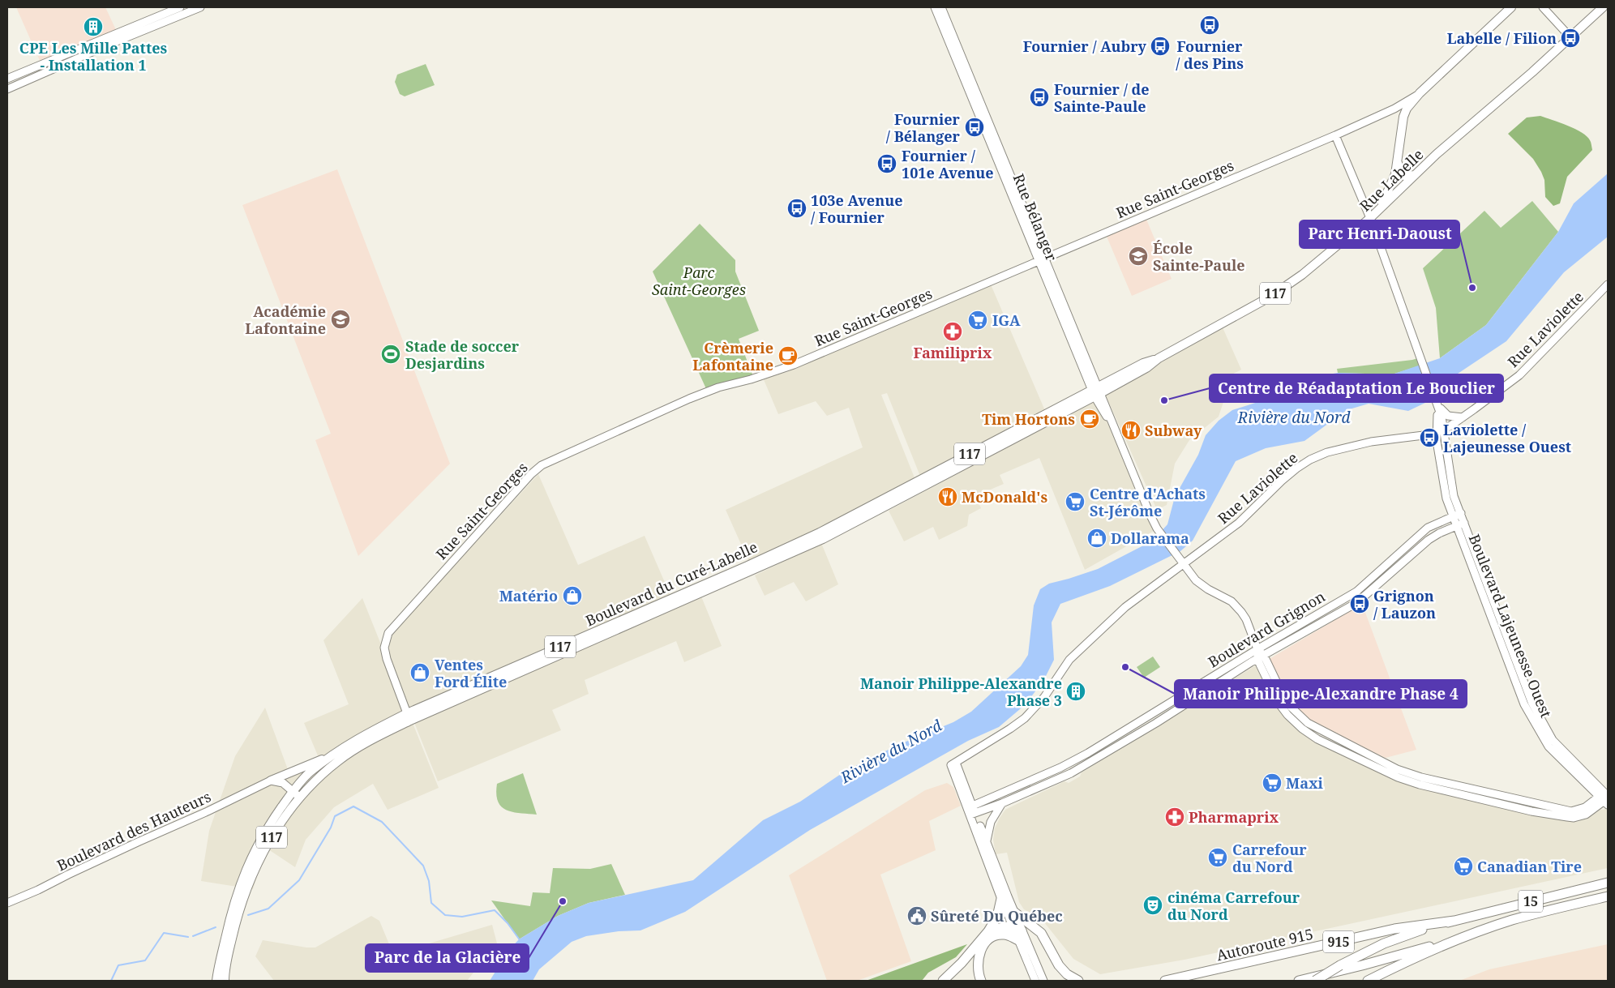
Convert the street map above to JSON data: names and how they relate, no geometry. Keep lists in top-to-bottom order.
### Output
{
  "streets": {
    "highway": ["15", "915", "Autoroute 915"],
    "main road": [
      "Rue Labelle",
      "Rue Saint-Georges",
      "117",
      "Boulevard du Curé-Labelle"
    ],
    "street": [
      "Rue Bélanger",
      "Rue Laviolette",
      "Boulevard Lajeunesse Ouest",
      "Boulevard Grignon",
      "Boulevard des Hauteurs"
    ]
  },
  "crossings": [
    ["Rue Labelle", "Rue Saint-Georges"],
    ["Rue Labelle", "Rue Bélanger"],
    ["Rue Labelle", "Boulevard du Curé-Labelle"],
    ["Rue Saint-Georges", "Rue Bélanger"],
    ["Rue Saint-Georges", "Boulevard du Curé-Labelle"],
    ["Rue Bélanger", "Rue Laviolette"],
    ["Rue Bélanger", "Boulevard du Curé-Labelle"],
    ["Rue Bélanger", "Boulevard Grignon"],
    ["Rue Laviolette", "Boulevard Lajeunesse Ouest"],
    ["Rue Laviolette", "Boulevard Grignon"],
    ["Boulevard Lajeunesse Ouest", "Boulevard Grignon"],
    ["15", "915"],
    ["15", "Autoroute 915"]
  ],
  "water": ["Rivière du Nord"],
  "parks": ["Parc Saint-Georges"],
  "places": {
    "bus stop": [
      "Fournier / des Pins",
      "Labelle / Filion",
      "Fournier / Aubry",
      "Fournier / de Sainte-Paule",
      "Fournier / Bélanger",
      "Fournier / 101e Avenue",
      "103e Avenue / Fournier",
      "Laviolette / Lajeunesse Ouest",
      "Grignon / Lauzon"
    ],
    "building": ["CPE Les Mille Pattes - Installation 1", "Manoir Philippe-Alexandre Phase 3"],
    "school or university": ["École Sainte-Paule", "Académie Lafontaine"],
    "other": [
      "Parc Henri-Daoust",
      "Centre de Réadaptation Le Bouclier",
      "Manoir Philippe-Alexandre Phase 4",
      "Parc de la Glacière"
    ],
    "supermarket": [
      "IGA",
      "Centre d'Achats St-Jérôme",
      "Maxi",
      "Carrefour du Nord",
      "Canadian Tire"
    ],
    "pharmacy": ["Familiprix", "Pharmaprix"],
    "sports": ["Stade de soccer Desjardins"],
    "cafe": ["Crèmerie Lafontaine", "Tim Hortons"],
    "restaurant": ["Subway", "McDonald's"],
    "shop": ["Dollarama", "Matério", "Ventes Ford Élite"],
    "theatre": ["cinéma Carrefour du Nord"],
    "public building": ["Sûreté Du Québec"]
  }
}
